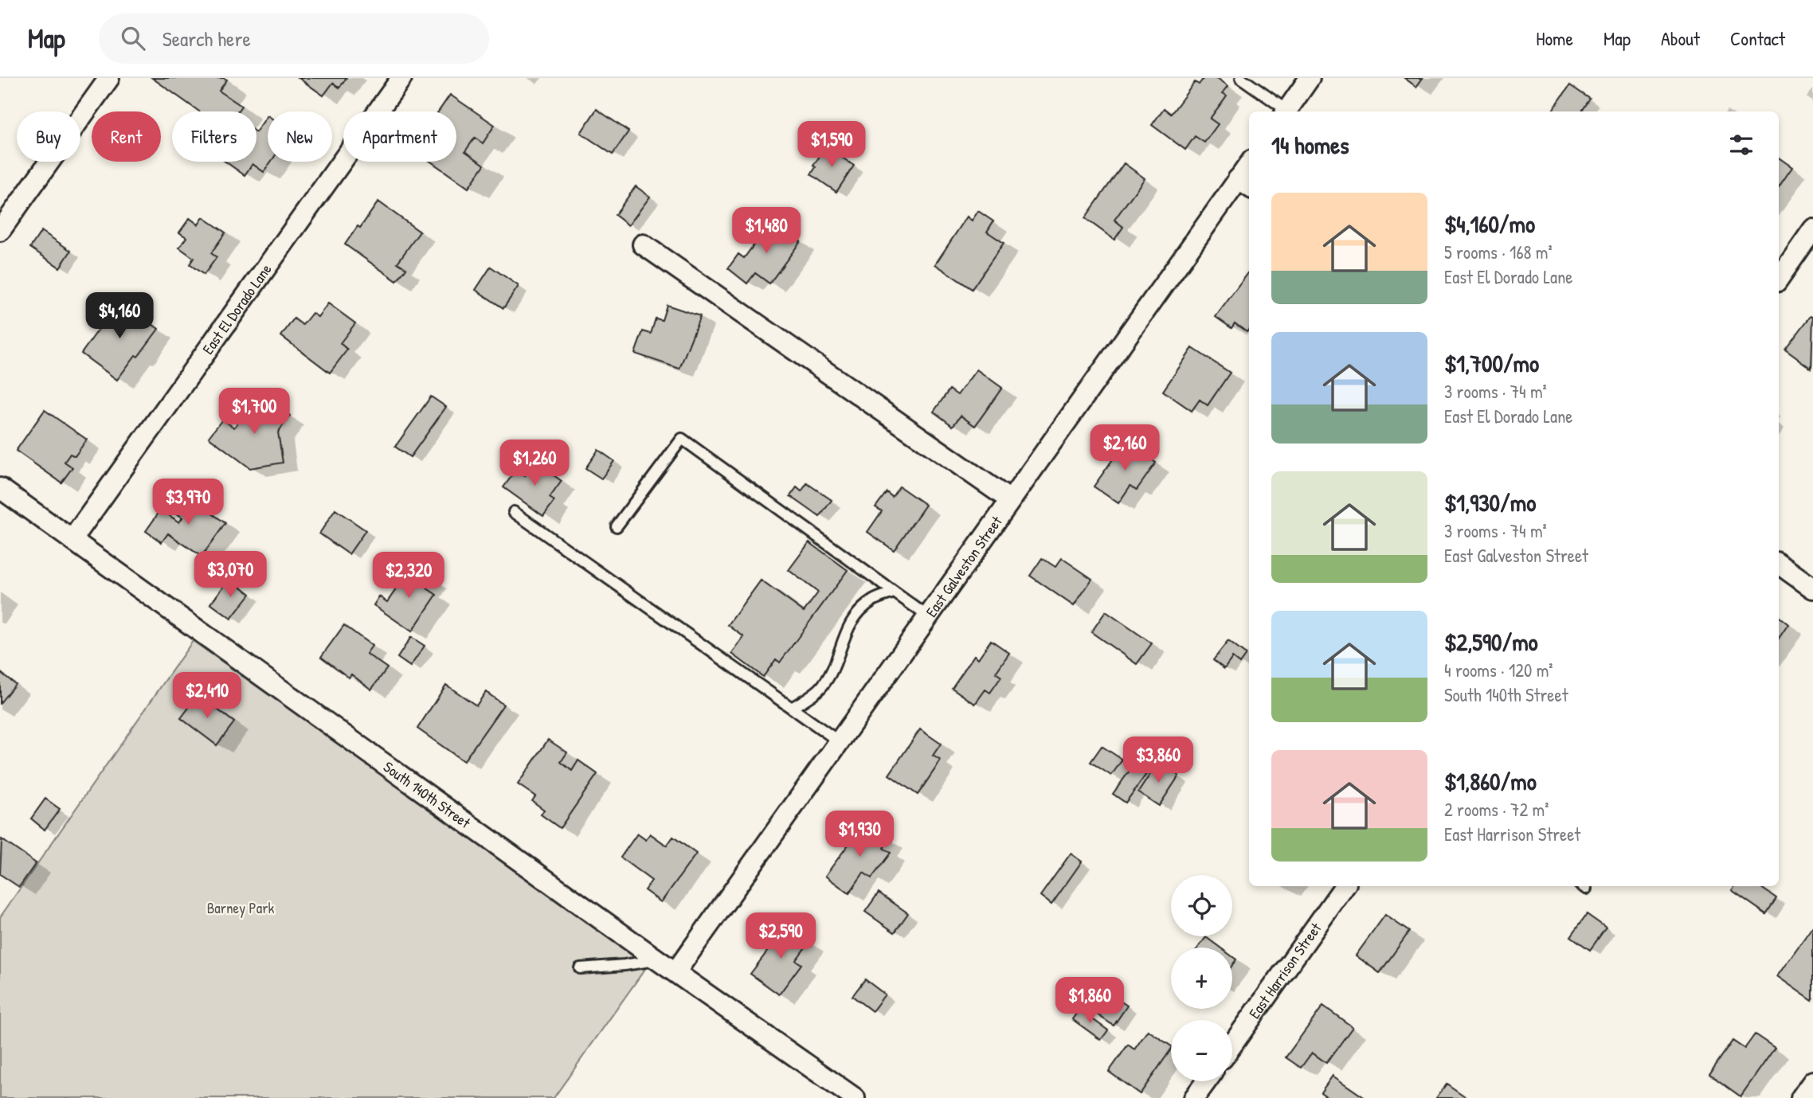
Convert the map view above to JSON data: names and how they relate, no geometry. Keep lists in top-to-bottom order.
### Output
{
  "streets": {
    "street": [
      "East El Dorado Lane",
      "East Galveston Street",
      "South 140th Street",
      "East Harrison Street"
    ]
  },
  "crossings": [
    ["East El Dorado Lane", "South 140th Street"],
    ["East Galveston Street", "South 140th Street"]
  ],
  "parks": ["Barney Park"],
  "page": {
    "header": "Map",
    "search": "Search here",
    "nav": [
      "Home",
      "Map",
      "About",
      "Contact"
    ],
    "chip": [
      "Buy",
      "Rent",
      "Filters",
      "New",
      "Apartment"
    ],
    "heading": "14 homes",
    "price": [
      "$1,590",
      "$1,480",
      "$4,160",
      "$1,700",
      "$2,160",
      "$1,260",
      "$3,970",
      "$3,070",
      "$2,320",
      "$2,410",
      "$3,860",
      "$1,930",
      "$2,590",
      "$1,860"
    ],
    "list": [
      {
        "name": "$4,160/mo",
        "note": "5 rooms · 168 m² · East El Dorado Lane"
      },
      {
        "name": "$1,700/mo",
        "note": "3 rooms · 74 m² · East El Dorado Lane"
      },
      {
        "name": "$1,930/mo",
        "note": "3 rooms · 74 m² · East Galveston Street"
      },
      {
        "name": "$2,590/mo",
        "note": "4 rooms · 120 m² · South 140th Street"
      },
      {
        "name": "$1,860/mo",
        "note": "2 rooms · 72 m² · East Harrison Street"
      }
    ],
    "map_buttons": ["+", "−"]
  }
}
